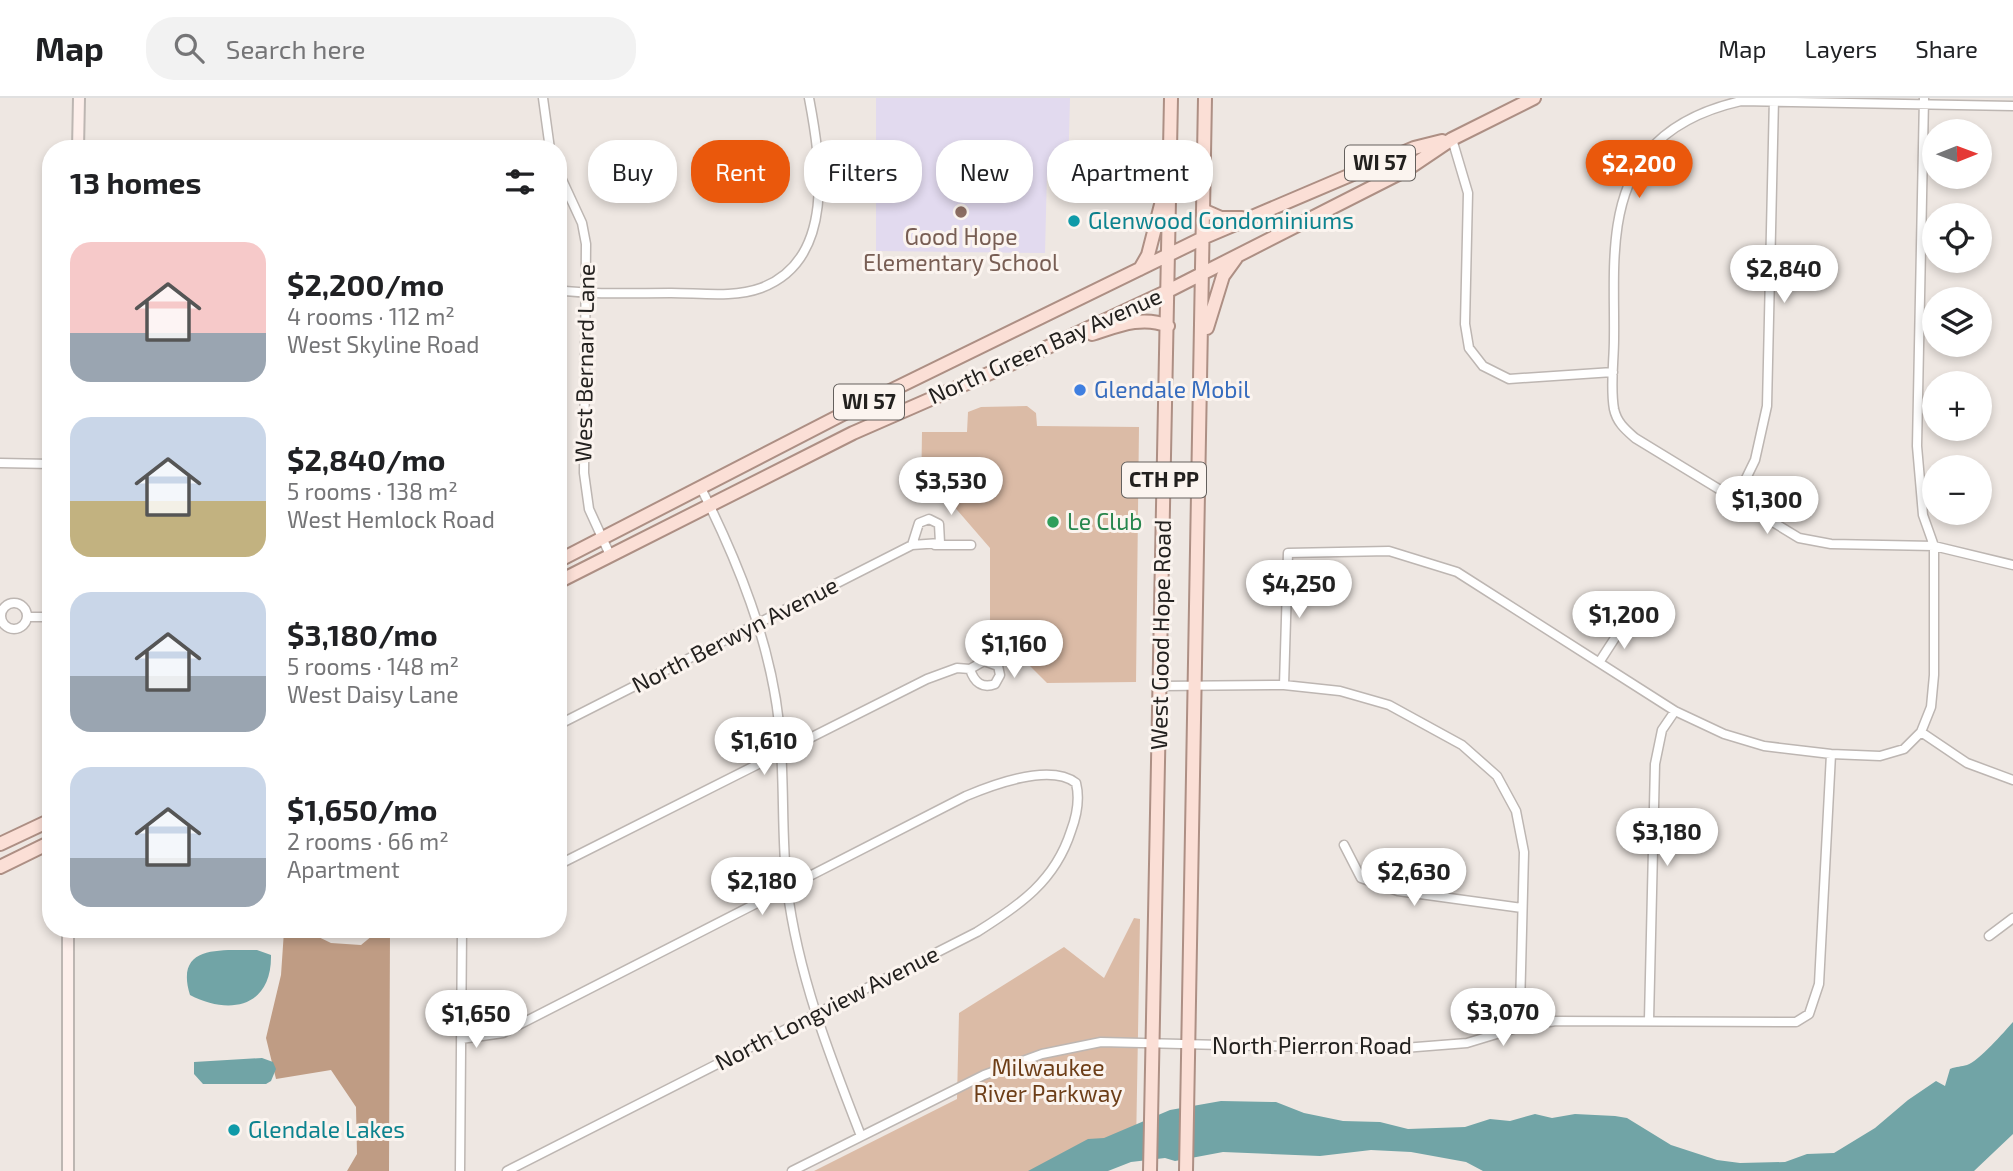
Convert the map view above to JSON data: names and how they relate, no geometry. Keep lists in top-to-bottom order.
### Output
{
  "streets": {
    "main road": [
      "WI 57",
      "North Green Bay Avenue",
      "CTH PP",
      "West Good Hope Road"
    ],
    "street": [
      "West Bernard Lane",
      "North Berwyn Avenue",
      "North Longview Avenue",
      "North Pierron Road"
    ]
  },
  "crossings": [
    ["North Green Bay Avenue", "West Bernard Lane"],
    ["North Green Bay Avenue", "West Good Hope Road"],
    ["West Good Hope Road", "North Pierron Road"]
  ],
  "parks": ["Milwaukee River Parkway"],
  "places": [
    "Good Hope Elementary School",
    "Glenwood Condominiums",
    "Glendale Mobil",
    "Le Club",
    "Glendale Lakes"
  ],
  "north": "right",
  "page": {
    "header": "Map",
    "search": "Search here",
    "nav": ["Map", "Layers", "Share"],
    "map_buttons": ["+", "−"],
    "price": [
      "$2,200",
      "$2,840",
      "$3,530",
      "$1,300",
      "$4,250",
      "$1,200",
      "$1,160",
      "$1,610",
      "$3,180",
      "$2,630",
      "$2,180",
      "$3,070",
      "$1,650"
    ],
    "chip": [
      "Buy",
      "Rent",
      "Filters",
      "New",
      "Apartment"
    ],
    "heading": "13 homes",
    "list": [
      {
        "name": "$2,200/mo",
        "note": "4 rooms · 112 m² · West Skyline Road"
      },
      {
        "name": "$2,840/mo",
        "note": "5 rooms · 138 m² · West Hemlock Road"
      },
      {
        "name": "$3,180/mo",
        "note": "5 rooms · 148 m² · West Daisy Lane"
      },
      {
        "name": "$1,650/mo",
        "note": "2 rooms · 66 m² · Apartment"
      }
    ]
  }
}
